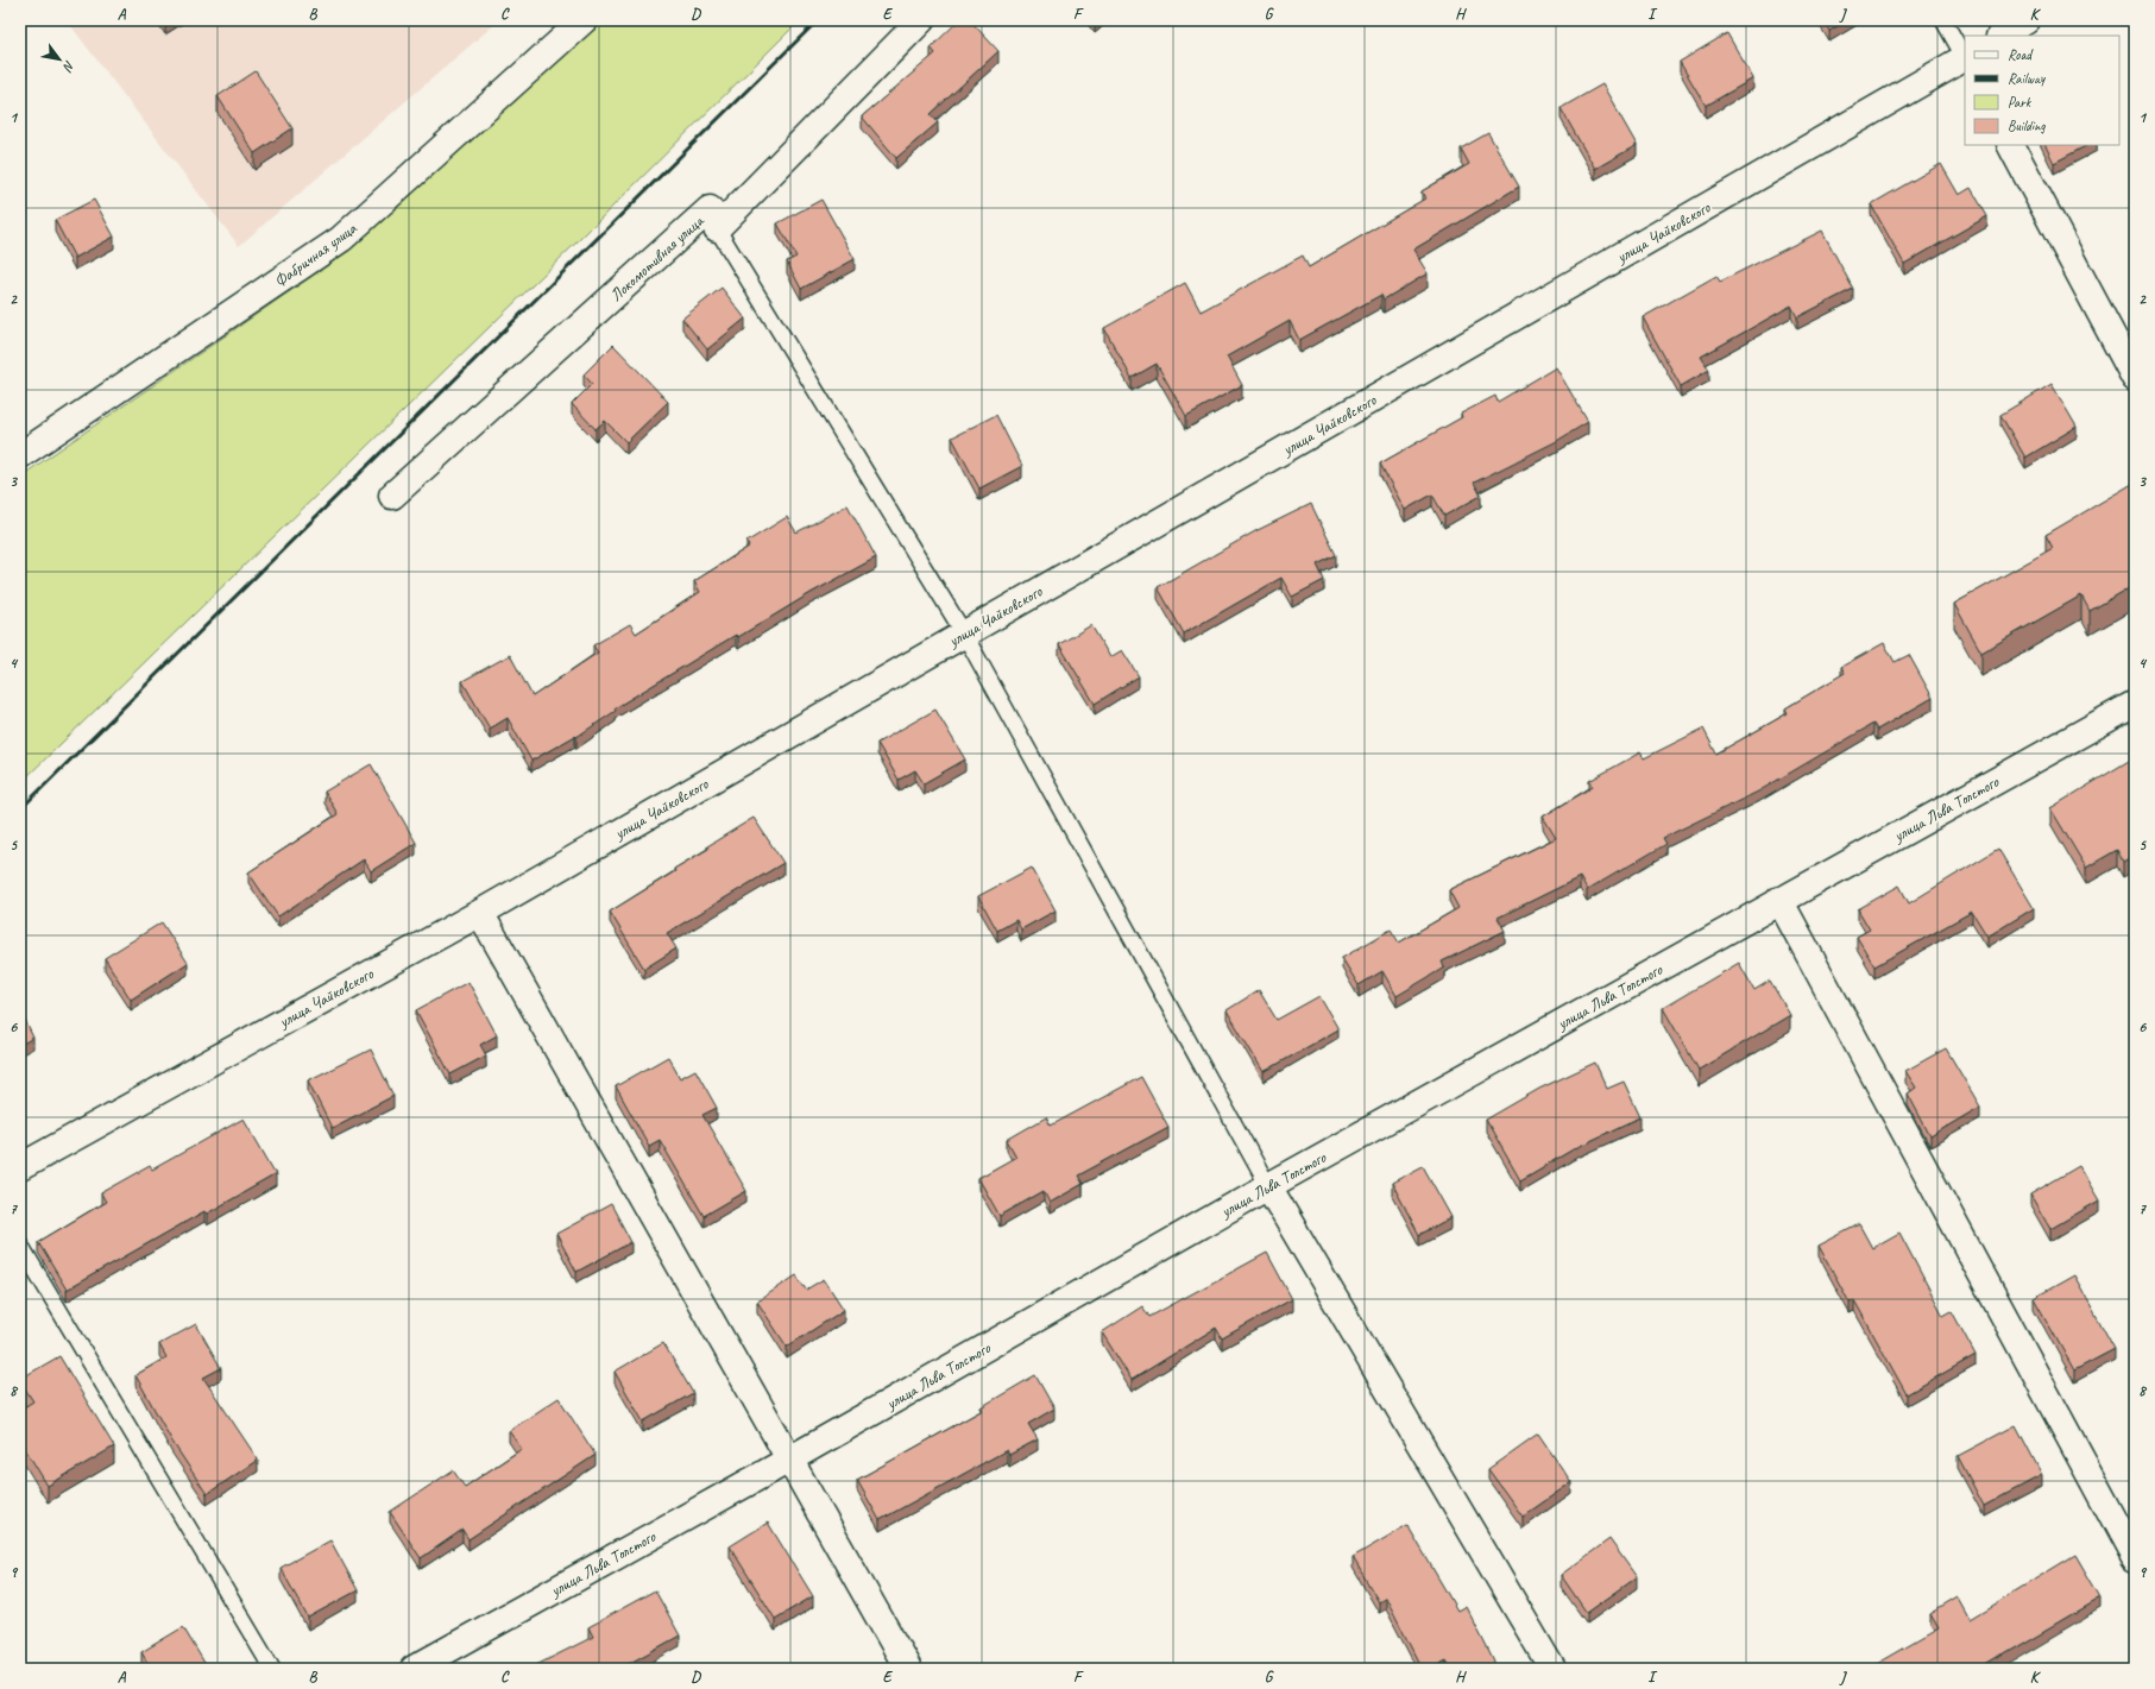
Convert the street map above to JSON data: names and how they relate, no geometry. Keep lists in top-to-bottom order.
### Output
{
  "streets": {
    "street": [
      "улица Чайковского",
      "Фабричная улица",
      "Локомотивная улица",
      "улица Льва Толстого"
    ]
  },
  "legend": [
    "Road",
    "Railway",
    "Park",
    "Building"
  ],
  "north": "bottom right",
  "grid": {
    "columns": [
      "A",
      "B",
      "C",
      "D",
      "E",
      "F",
      "G",
      "H",
      "I",
      "J",
      "K"
    ],
    "rows": [
      "1",
      "2",
      "3",
      "4",
      "5",
      "6",
      "7",
      "8",
      "9"
    ]
  }
}
